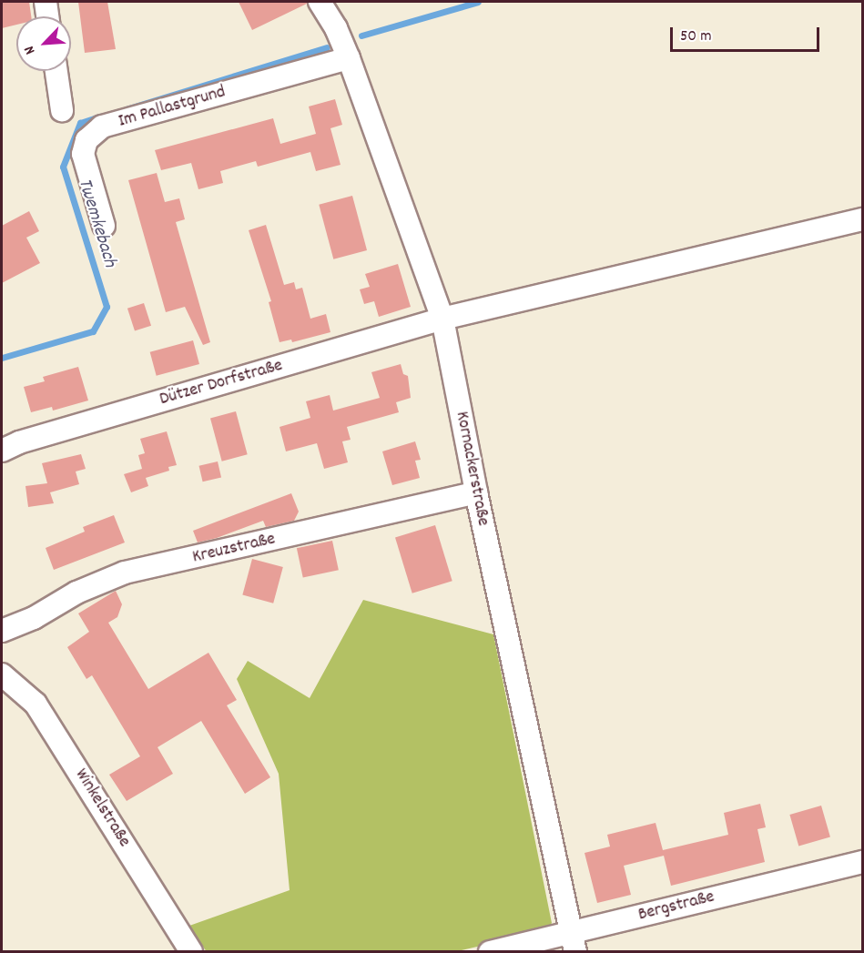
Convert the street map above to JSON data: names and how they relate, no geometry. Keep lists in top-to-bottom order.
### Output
{
  "streets": {
    "street": [
      "Im Pallastgrund",
      "Dützer Dorfstraße",
      "Kornackerstraße",
      "Kreuzstraße",
      "Winkelstraße",
      "Bergstraße"
    ]
  },
  "crossings": [
    ["Im Pallastgrund", "Kornackerstraße"],
    ["Dützer Dorfstraße", "Kornackerstraße"],
    ["Kornackerstraße", "Kreuzstraße"],
    ["Kornackerstraße", "Bergstraße"]
  ],
  "water": ["Twemkebach"],
  "scale_bar": "50 m",
  "north": "bottom left"
}
